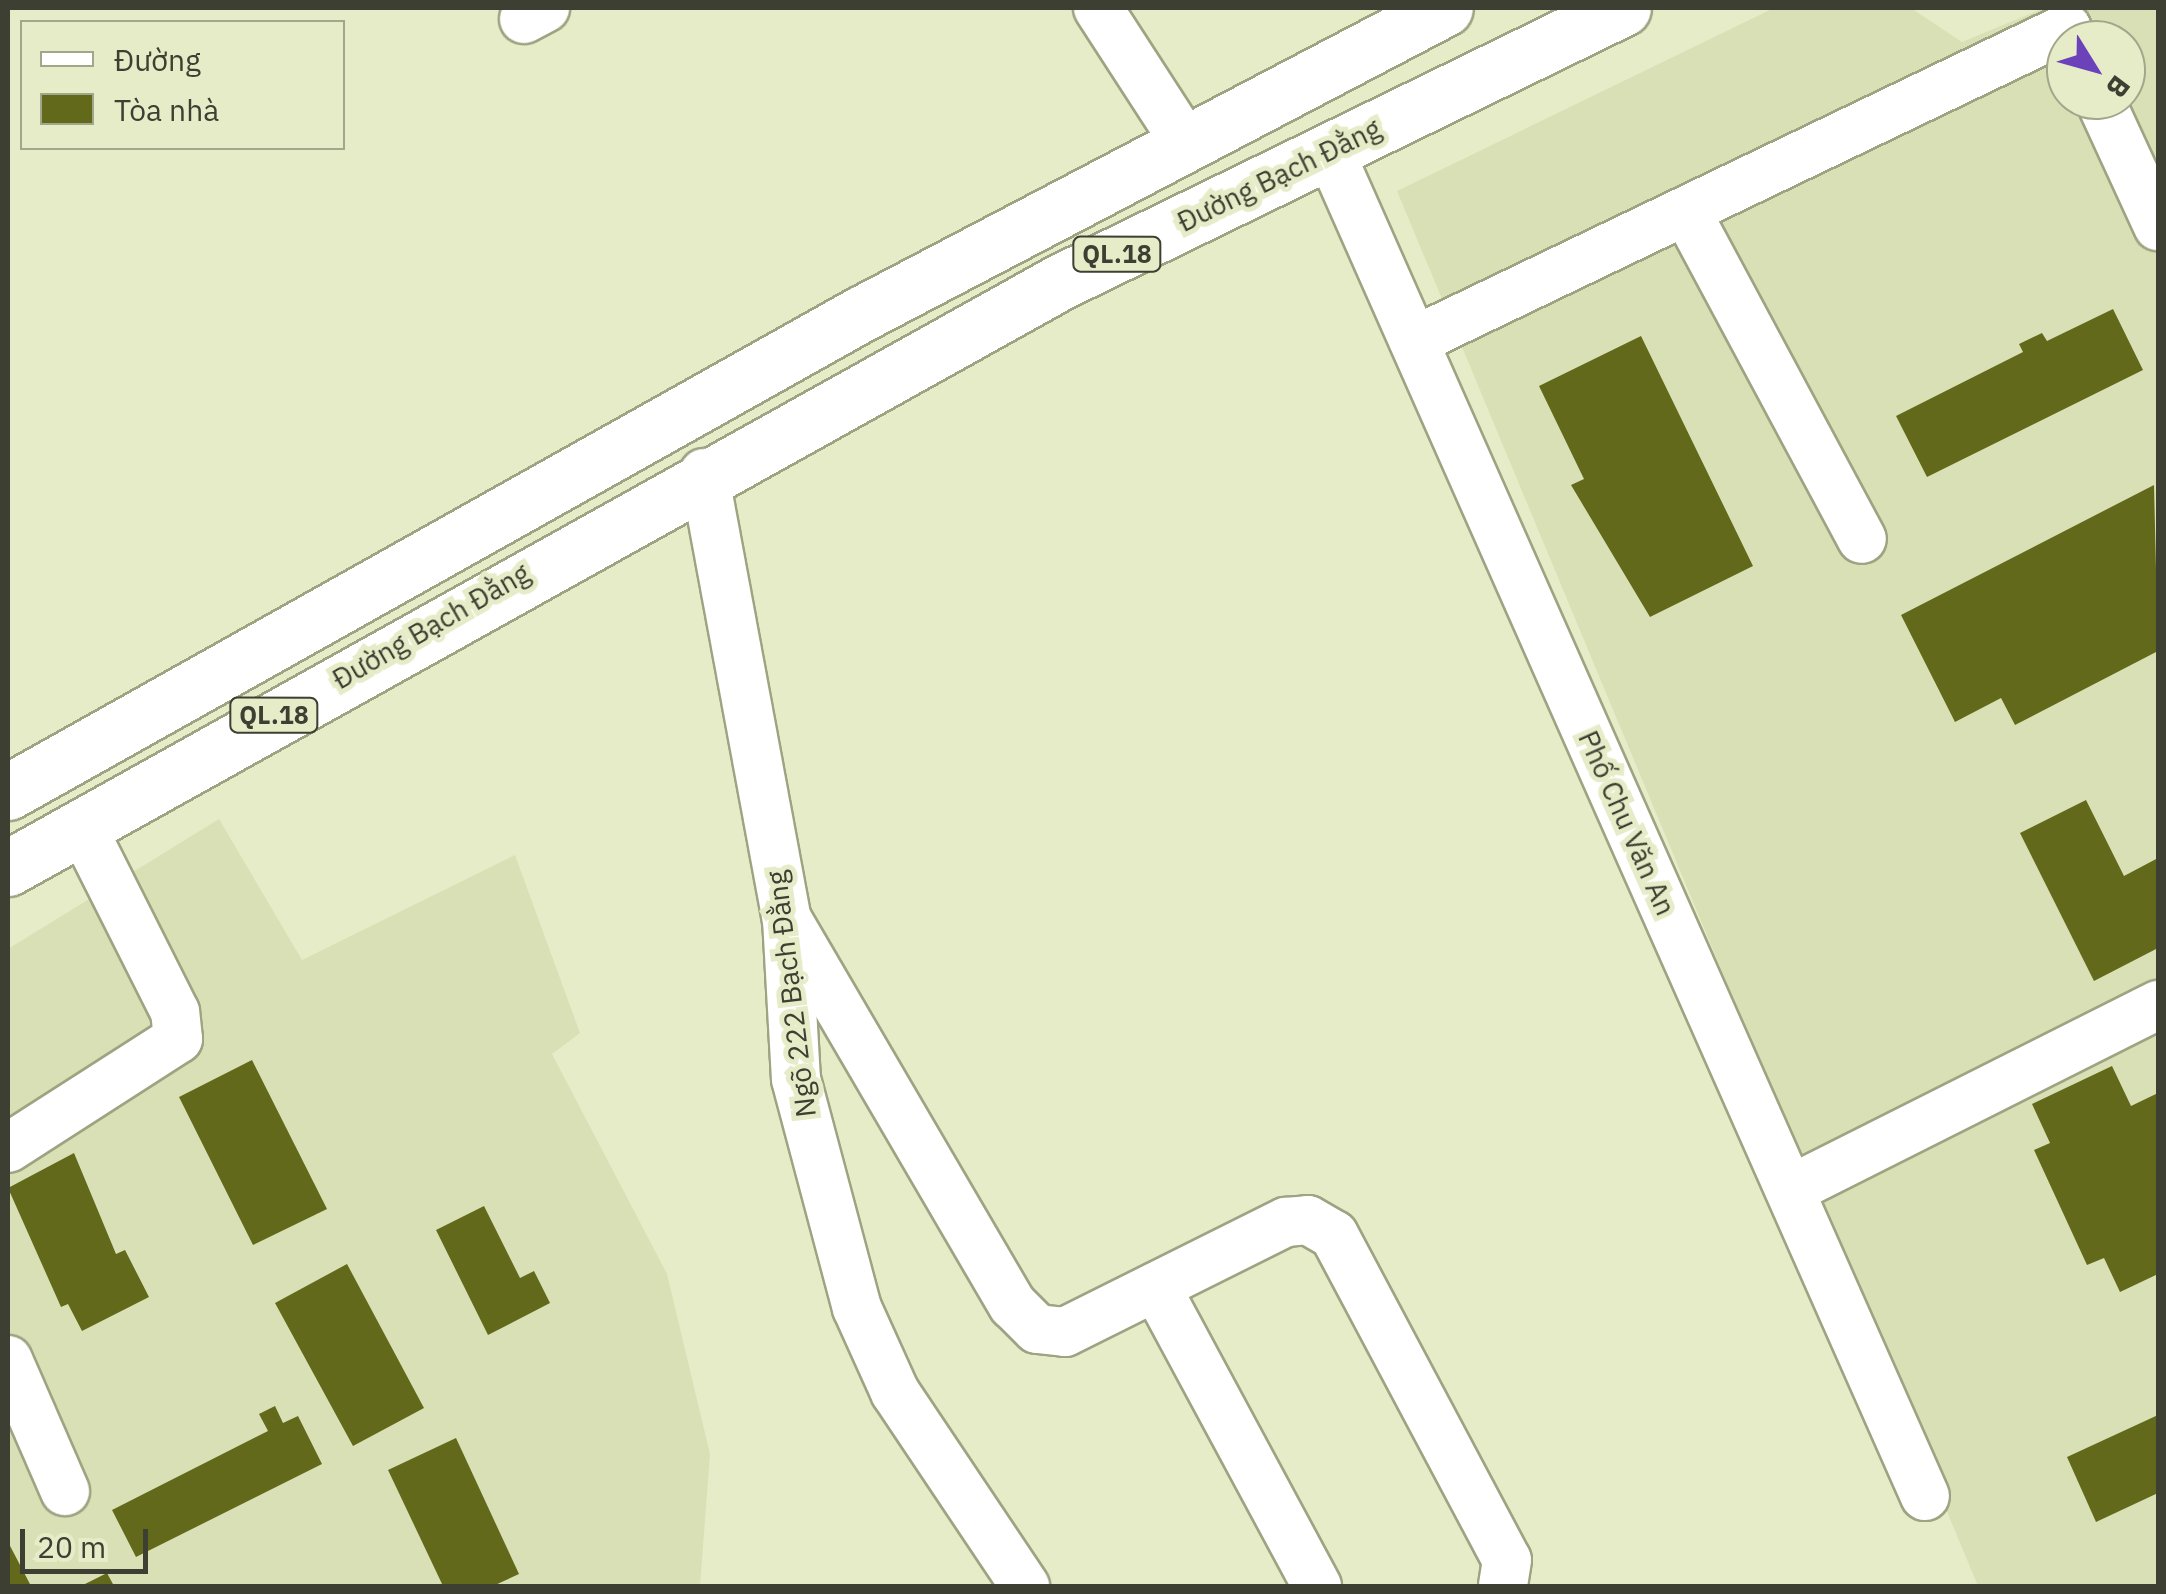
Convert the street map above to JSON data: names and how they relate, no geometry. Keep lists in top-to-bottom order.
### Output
{
  "streets": {
    "highway": ["Đường Bạch Đằng", "QL.18"],
    "street": ["Phố Chu Văn An", "Ngõ 222 Bạch Đằng"]
  },
  "crossings": [
    ["Đường Bạch Đằng", "Phố Chu Văn An"],
    ["Đường Bạch Đằng", "Ngõ 222 Bạch Đằng"]
  ],
  "legend": ["Đường", "Tòa nhà"],
  "scale_bar": "20 m",
  "north": "bottom right"
}
